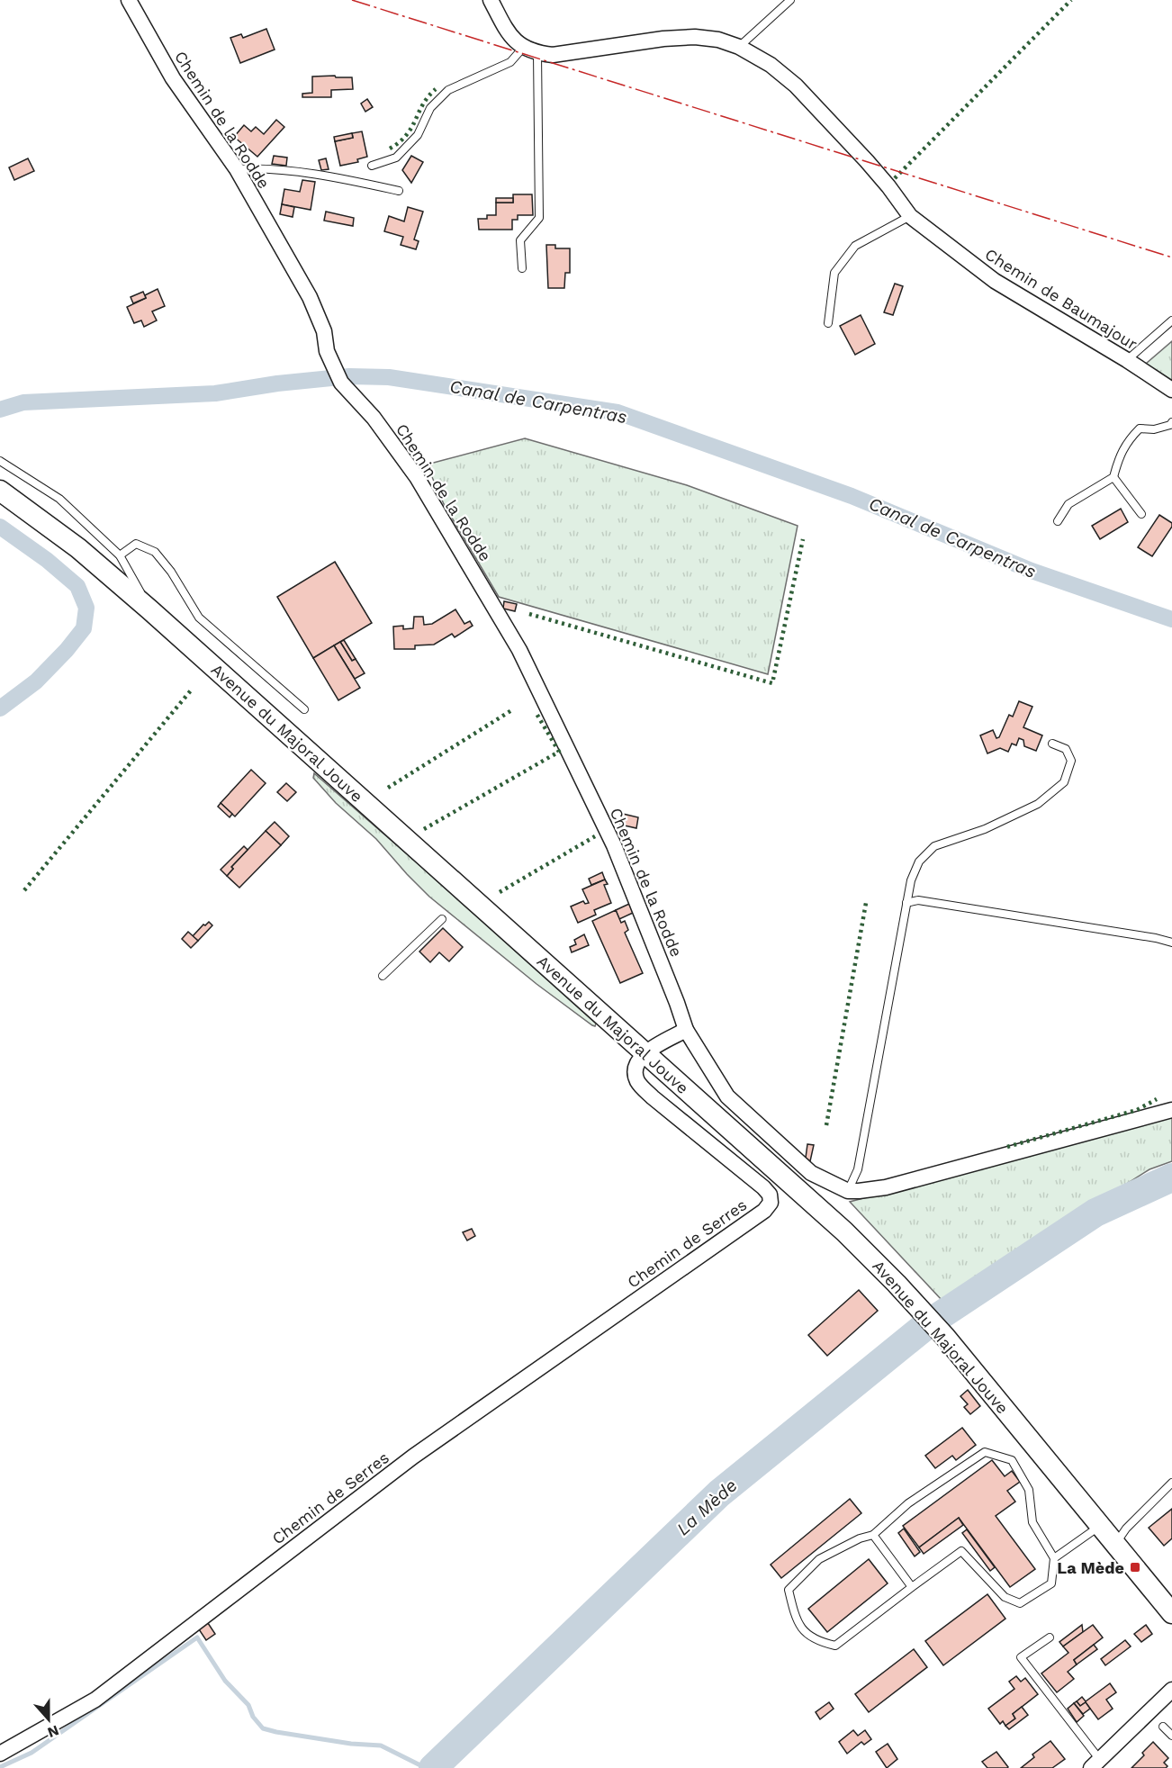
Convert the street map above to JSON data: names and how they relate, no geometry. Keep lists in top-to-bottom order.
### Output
{
  "streets": {
    "main road": ["Avenue du Majoral Jouve"],
    "street": ["Chemin de la Rodde", "Chemin de Baumajour", "Chemin de Serres"]
  },
  "crossings": [
    ["Avenue du Majoral Jouve", "Chemin de Serres"]
  ],
  "water": ["Canal de Carpentras", "La Mède"],
  "places": {
    "transit": ["La Mède"]
  },
  "north": "bottom"
}
